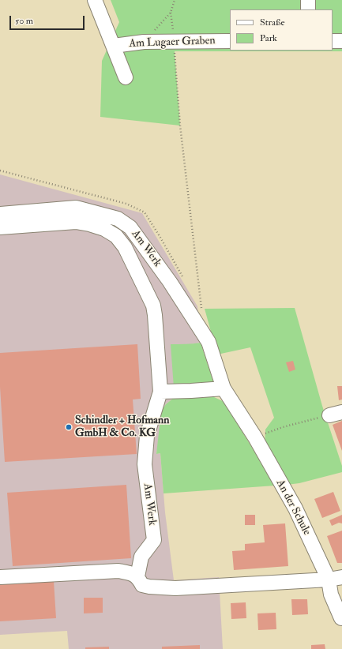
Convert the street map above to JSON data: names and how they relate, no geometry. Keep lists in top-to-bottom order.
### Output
{
  "streets": {
    "street": ["Am Lugaer Graben", "Am Werk", "An der Schule"]
  },
  "crossings": [
    ["Am Werk", "An der Schule"]
  ],
  "places": ["Schindler + Hofmann GmbH & Co. KG"],
  "legend": ["Straße", "Park"],
  "scale_bar": "50 m"
}
